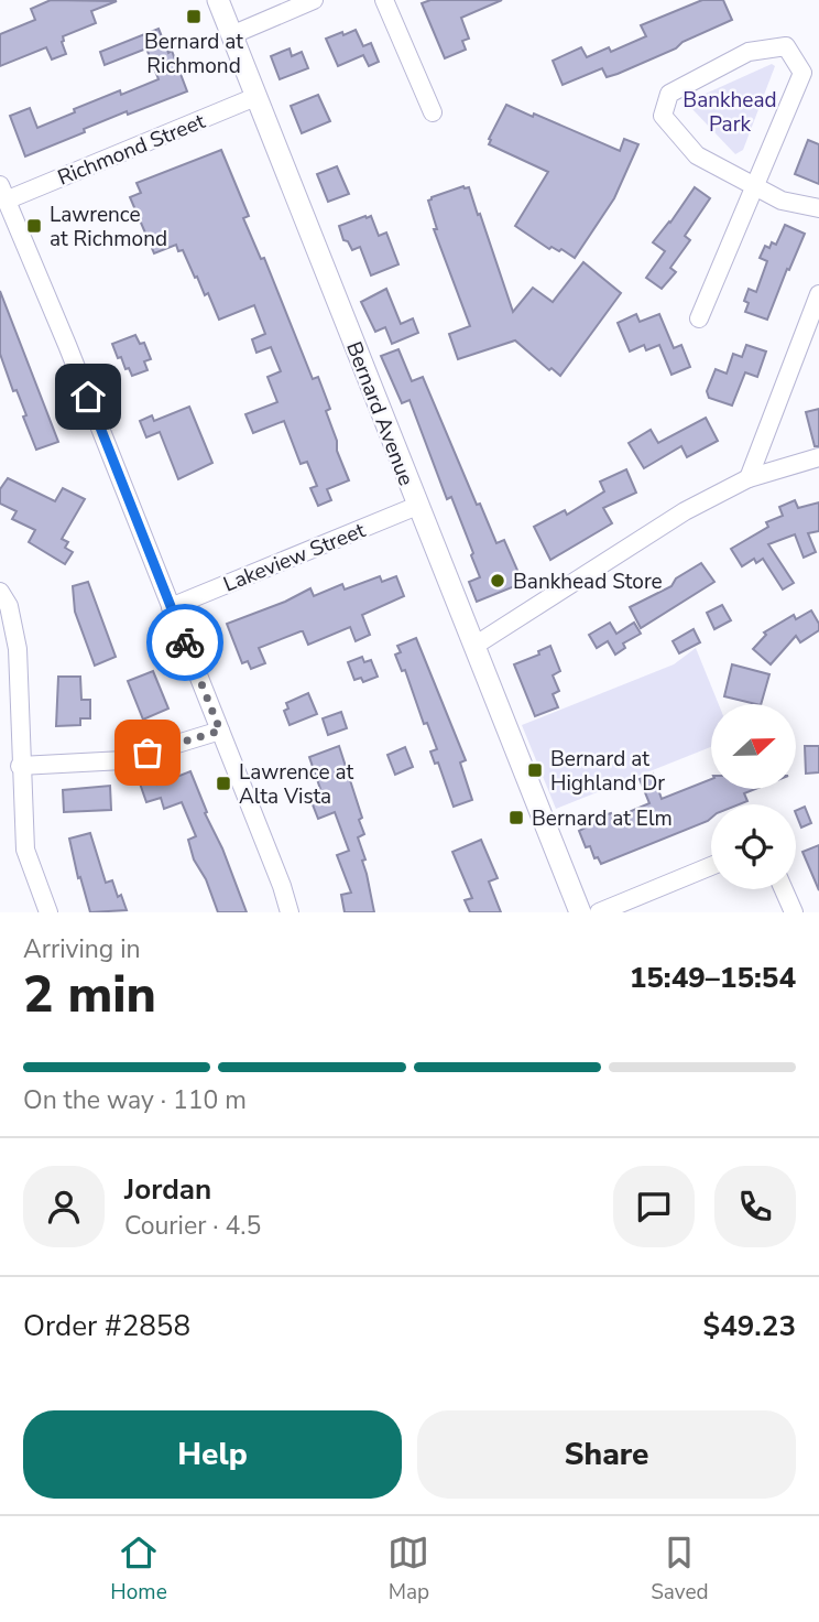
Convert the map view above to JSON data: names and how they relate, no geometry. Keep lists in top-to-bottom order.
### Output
{
  "streets": {
    "street": ["Richmond Street", "Bernard Avenue", "Lakeview Street"]
  },
  "crossings": [
    ["Richmond Street", "Bernard Avenue"],
    ["Bernard Avenue", "Lakeview Street"]
  ],
  "parks": ["Bankhead Park"],
  "places": {
    "transit": [
      "Bernard at Richmond",
      "Lawrence at Richmond",
      "Bernard at Highland Dr",
      "Lawrence at Alta Vista",
      "Bernard at Elm"
    ],
    "other": ["Bankhead Store"]
  },
  "north": "right",
  "page": {
    "heading": ["2 min", "Arriving in", "15:49–15:54"],
    "panel": [
      "Jordan",
      "Courier · 4.5",
      "Order #2858",
      "$49.23"
    ],
    "bar": "On the way · 110 m",
    "buttons": ["Help", "Share"],
    "tabs": ["Home", "Map", "Saved"]
  }
}
